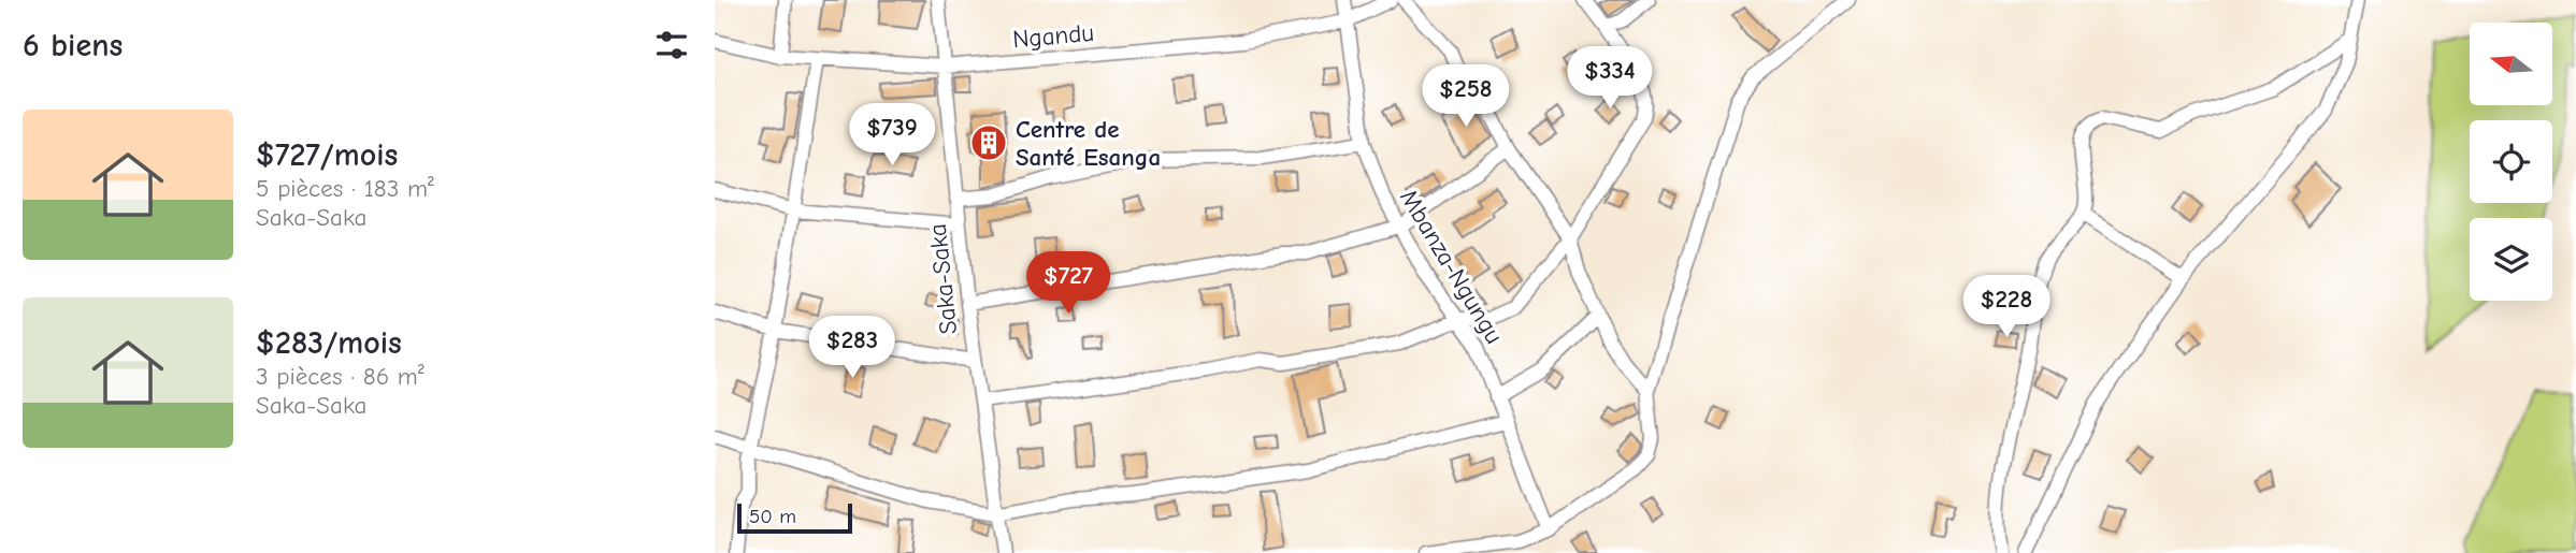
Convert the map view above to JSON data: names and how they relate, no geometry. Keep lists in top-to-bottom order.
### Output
{
  "streets": {
    "street": ["Ngandu", "Mbanza-Ngungu", "Saka-Saka"]
  },
  "crossings": [
    ["Ngandu", "Mbanza-Ngungu"],
    ["Ngandu", "Saka-Saka"]
  ],
  "places": {
    "building": ["Centre de Santé Esanga"]
  },
  "scale_bar": "50 m",
  "north": "left",
  "page": {
    "heading": "6 biens",
    "price": [
      "$334",
      "$258",
      "$739",
      "$727",
      "$228",
      "$283"
    ],
    "list": [
      {
        "name": "$727/mois",
        "note": "5 pièces · 183 m² · Saka-Saka"
      },
      {
        "name": "$283/mois",
        "note": "3 pièces · 86 m² · Saka-Saka"
      }
    ],
    "scale": "50 m"
  }
}
